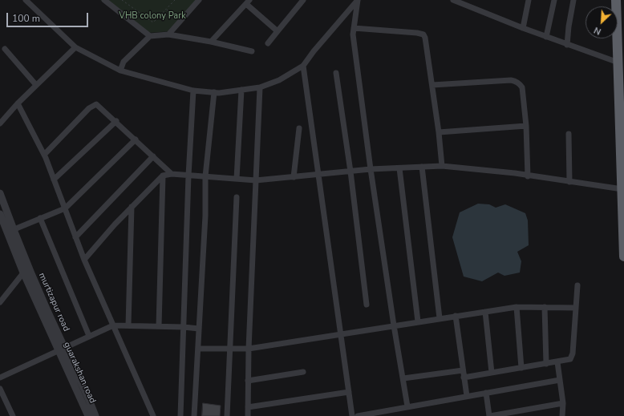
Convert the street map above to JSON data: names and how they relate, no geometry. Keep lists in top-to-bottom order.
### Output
{
  "streets": {
    "street": ["guarakshan road"]
  },
  "parks": ["VHB colony Park"],
  "scale_bar": "100 m",
  "north": "bottom left"
}
